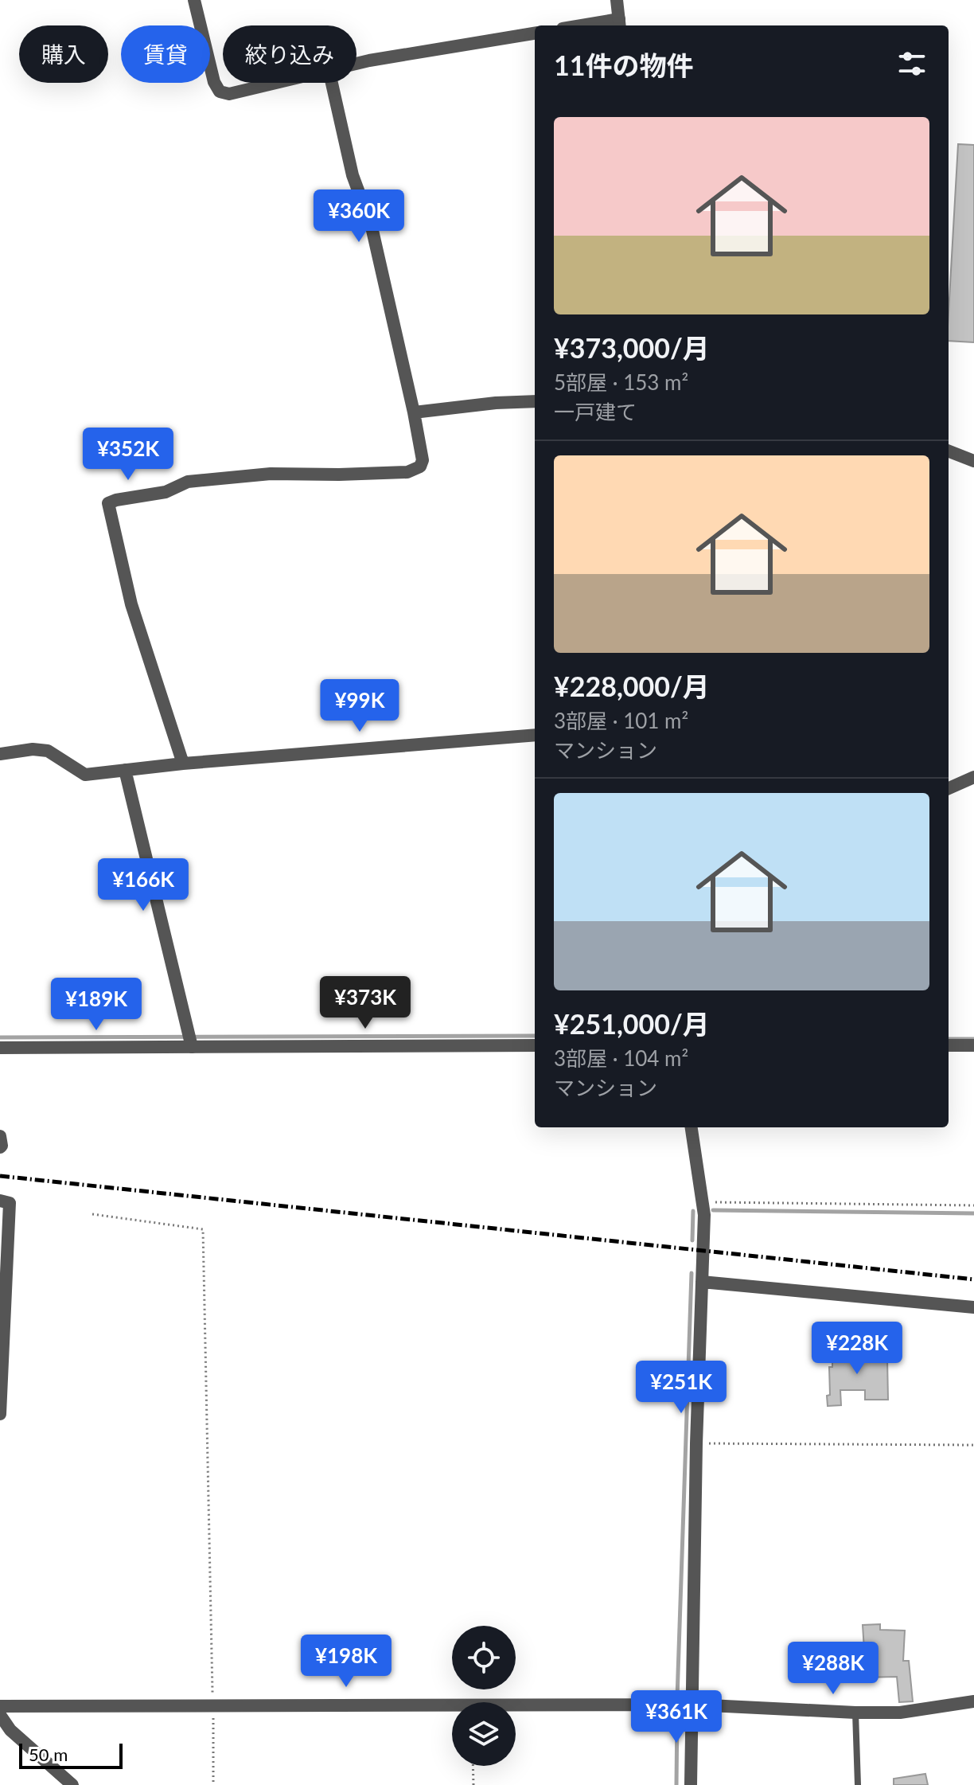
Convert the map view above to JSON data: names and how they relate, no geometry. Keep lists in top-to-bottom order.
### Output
{
  "scale_bar": "50 m",
  "page": {
    "chip": ["購入", "賃貸", "絞り込み"],
    "heading": "11件の物件",
    "list": [
      {
        "name": "¥373,000/月",
        "note": "5部屋 · 153 m² · 一戸建て"
      },
      {
        "name": "¥228,000/月",
        "note": "3部屋 · 101 m² · マンション"
      },
      {
        "name": "¥251,000/月",
        "note": "3部屋 · 104 m² · マンション"
      }
    ],
    "price": [
      "¥360K",
      "¥352K",
      "¥99K",
      "¥166K",
      "¥373K",
      "¥189K",
      "¥228K",
      "¥251K",
      "¥198K",
      "¥288K",
      "¥361K"
    ],
    "scale": "50 m"
  }
}
